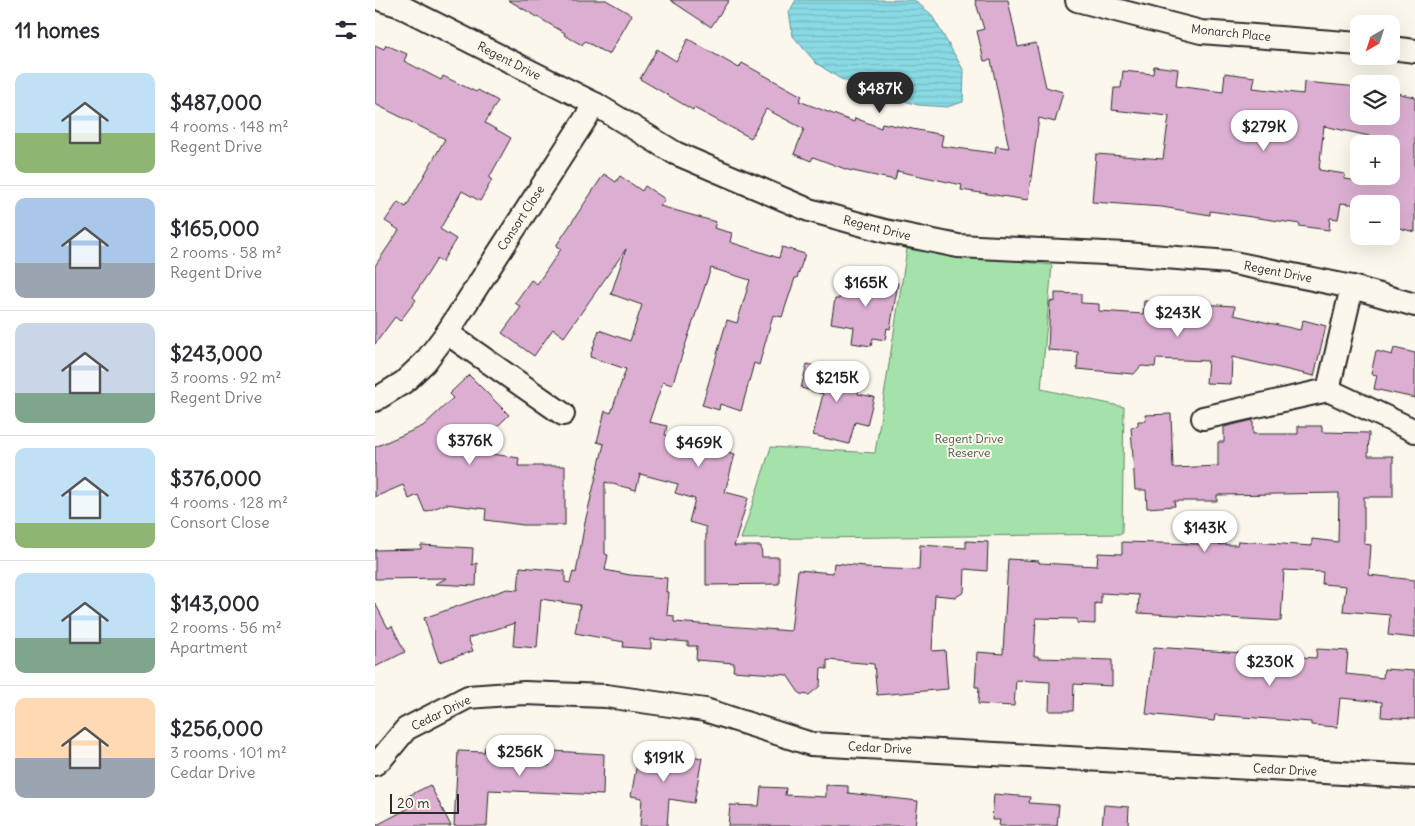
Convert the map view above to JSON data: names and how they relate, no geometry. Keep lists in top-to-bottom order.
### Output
{
  "streets": {
    "street": [
      "Monarch Place",
      "Regent Drive",
      "Consort Close",
      "Cedar Drive"
    ]
  },
  "crossings": [
    ["Regent Drive", "Consort Close"]
  ],
  "parks": ["Regent Drive Reserve"],
  "scale_bar": "20 m",
  "north": "bottom left",
  "page": {
    "heading": "11 homes",
    "map_buttons": ["+", "−"],
    "list": [
      {
        "name": "$487,000",
        "note": "4 rooms · 148 m² · Regent Drive"
      },
      {
        "name": "$165,000",
        "note": "2 rooms · 58 m² · Regent Drive"
      },
      {
        "name": "$243,000",
        "note": "3 rooms · 92 m² · Regent Drive"
      },
      {
        "name": "$376,000",
        "note": "4 rooms · 128 m² · Consort Close"
      },
      {
        "name": "$143,000",
        "note": "2 rooms · 56 m² · Apartment"
      },
      {
        "name": "$256,000",
        "note": "3 rooms · 101 m² · Cedar Drive"
      }
    ],
    "price": [
      "$487K",
      "$279K",
      "$165K",
      "$243K",
      "$215K",
      "$376K",
      "$469K",
      "$143K",
      "$230K",
      "$256K",
      "$191K"
    ],
    "scale": "20 m"
  }
}
